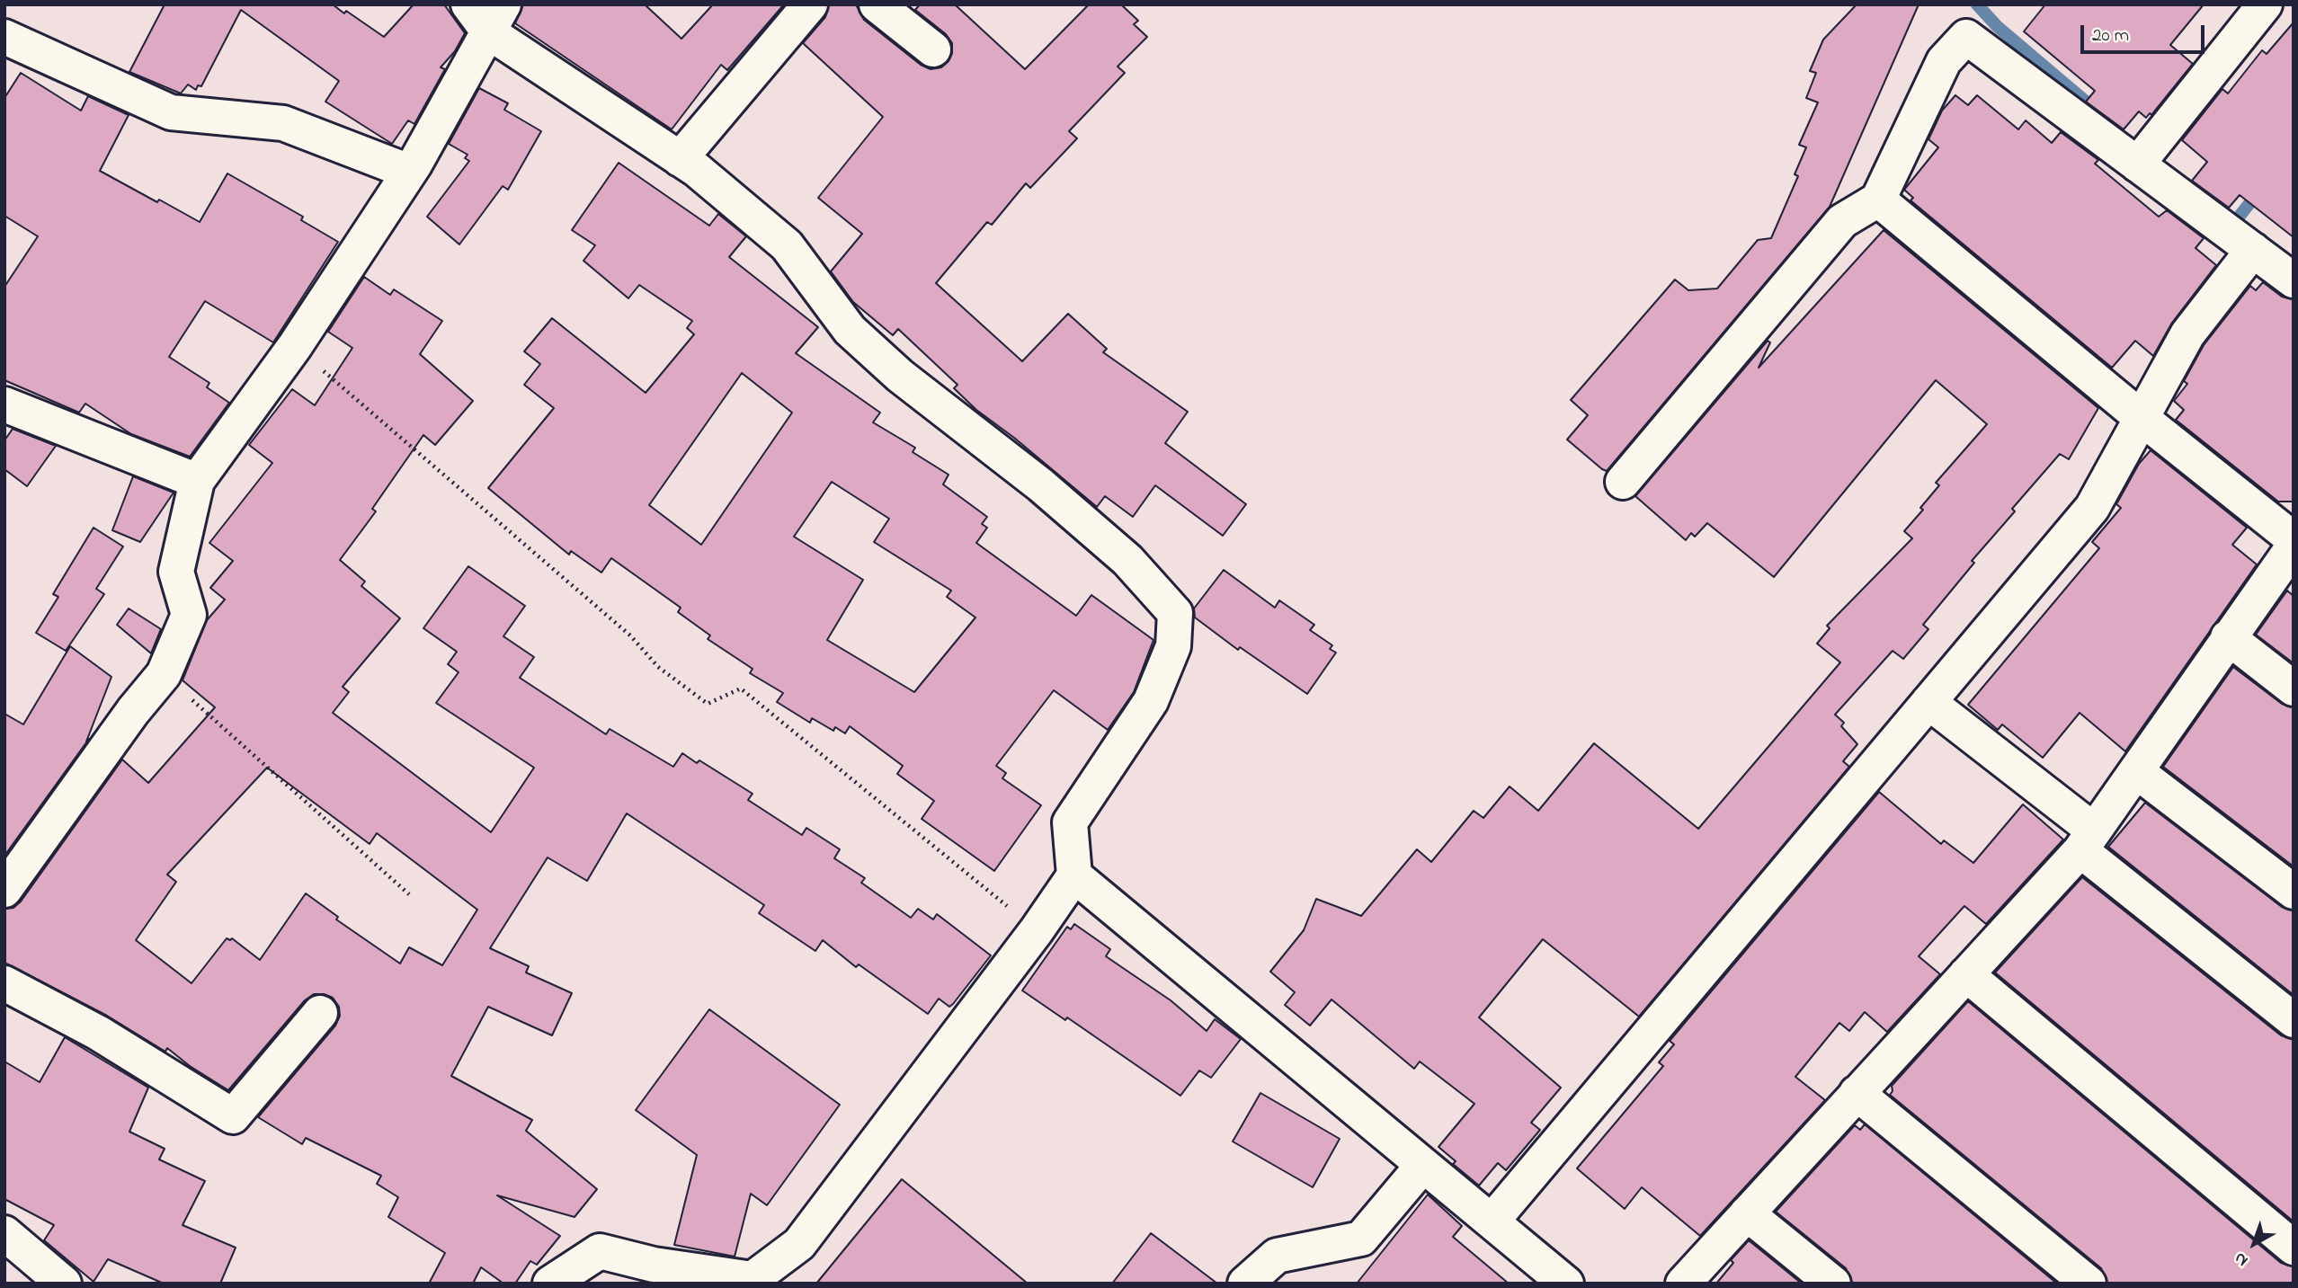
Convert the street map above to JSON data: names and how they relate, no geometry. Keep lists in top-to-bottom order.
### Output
{
  "scale_bar": "20 m",
  "north": "bottom left"
}
